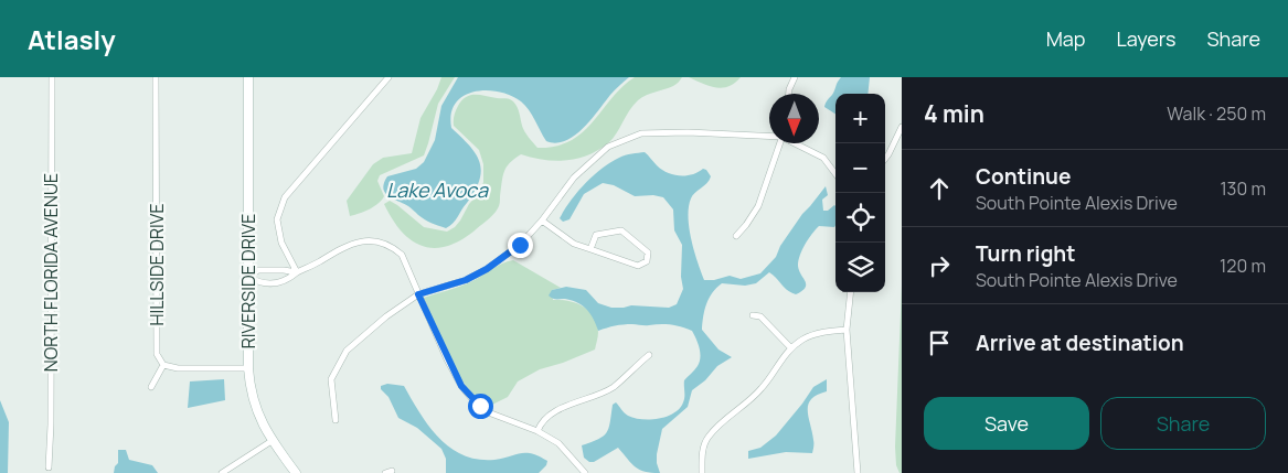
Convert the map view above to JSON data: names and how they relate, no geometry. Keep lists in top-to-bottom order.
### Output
{
  "streets": {
    "street": ["HILLSIDE DRIVE", "NORTH FLORIDA AVENUE", "RIVERSIDE DRIVE"]
  },
  "water": ["Lake Avoca"],
  "north": "bottom",
  "page": {
    "header": "Atlasly",
    "nav": ["Map", "Layers", "Share"],
    "heading": ["4 min", "Walk · 250 m"],
    "map_buttons": ["+", "−"],
    "list": [
      ["Continue", "South Pointe Alexis Drive", "130 m"],
      ["Turn right", "South Pointe Alexis Drive", "120 m"],
      "Arrive at destination"
    ],
    "buttons": ["Save", "Share"]
  }
}
